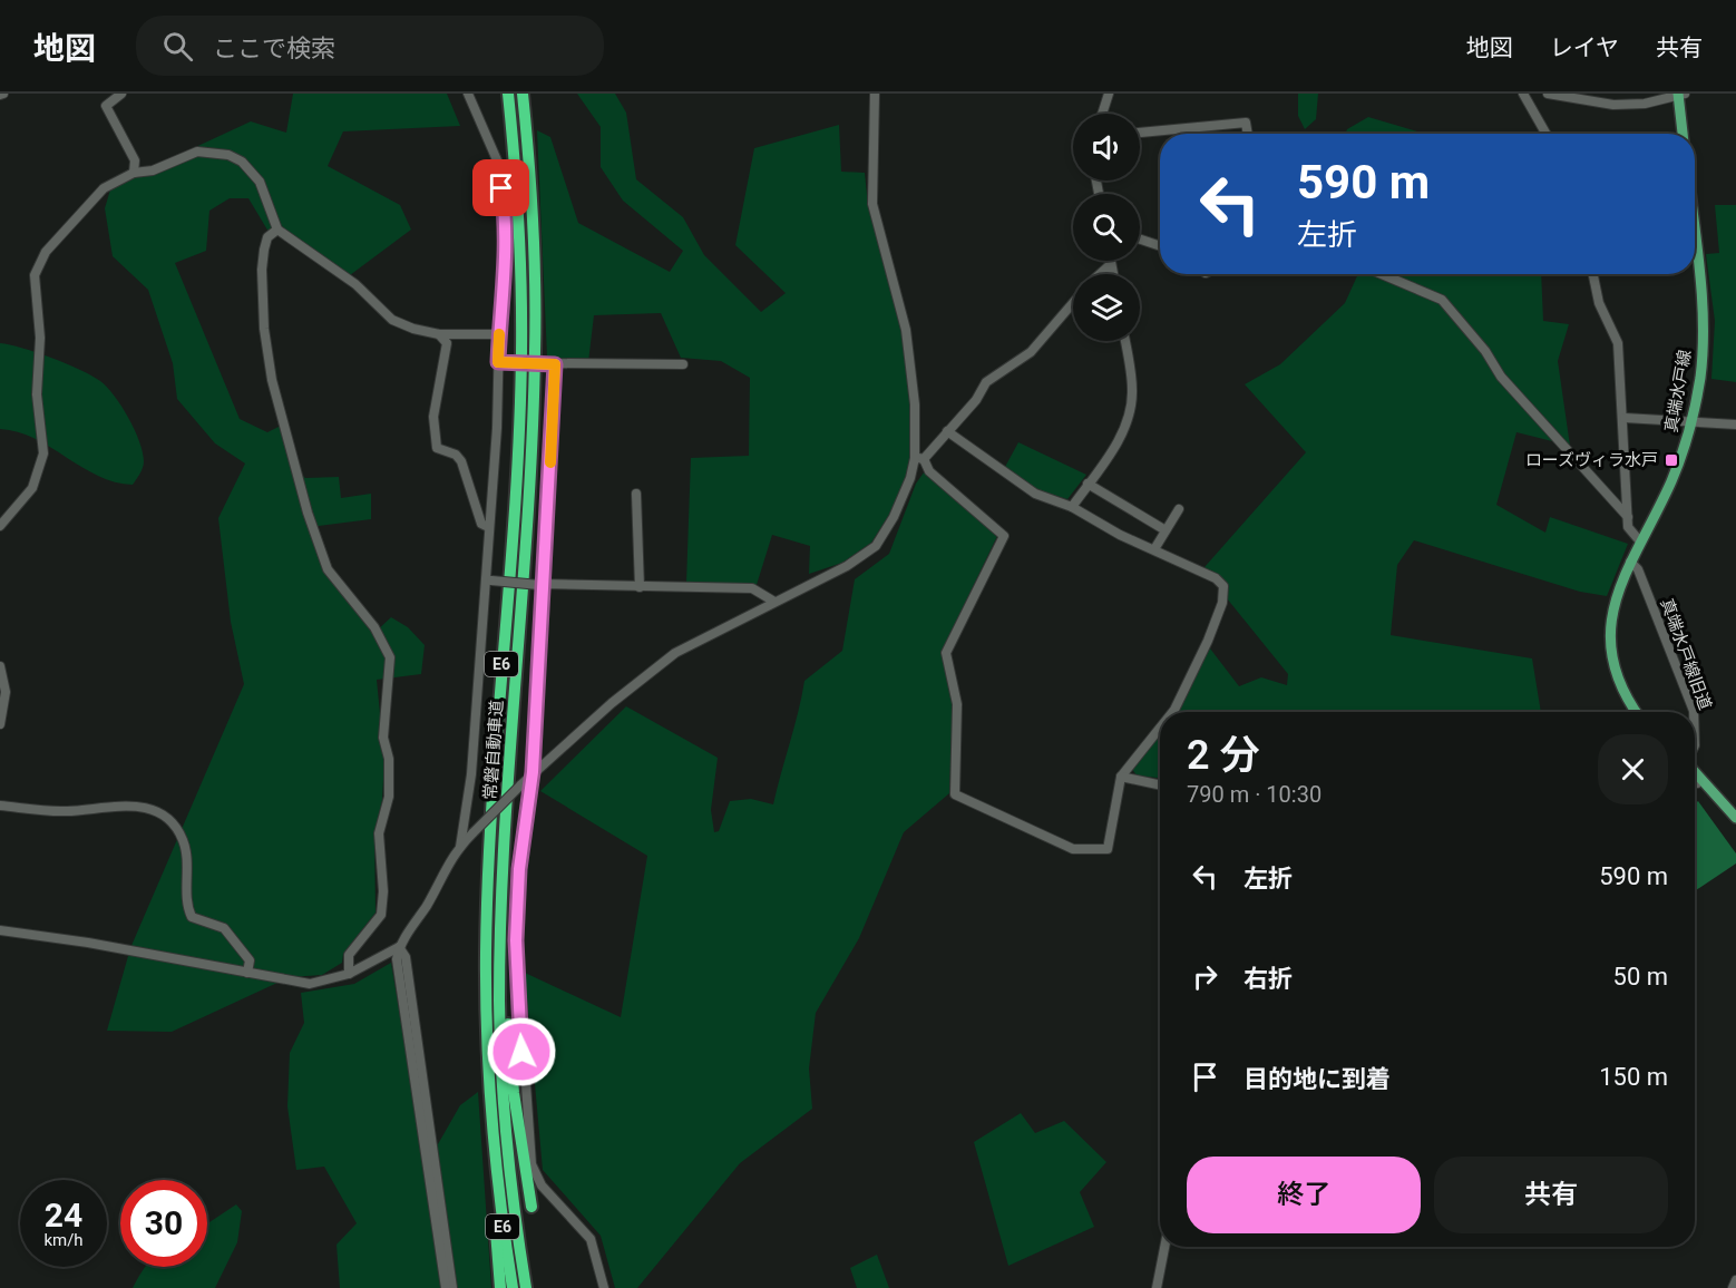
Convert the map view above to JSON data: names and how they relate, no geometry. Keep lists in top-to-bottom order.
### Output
{
  "streets": {
    "highway": ["E6", "常磐自動車道"],
    "main road": ["真端水戸線"],
    "street": ["真端水戸線旧道"]
  },
  "crossings": [
    ["真端水戸線", "真端水戸線旧道"]
  ],
  "places": {
    "transit": ["ローズヴィラ水戸"]
  },
  "page": {
    "header": "地図",
    "search": "ここで検索",
    "nav": ["地図", "レイヤ", "共有"],
    "turn": ["590 m", "左折"],
    "heading": ["2 分", "790 m · 10:30"],
    "list": [
      {
        "name": "左折",
        "value": "590 m"
      },
      {
        "name": "右折",
        "value": "50 m"
      },
      {
        "name": "目的地に到着",
        "value": "150 m"
      }
    ],
    "buttons": ["終了", "共有"],
    "speed": "24 km/h",
    "limit": "30"
  }
}
